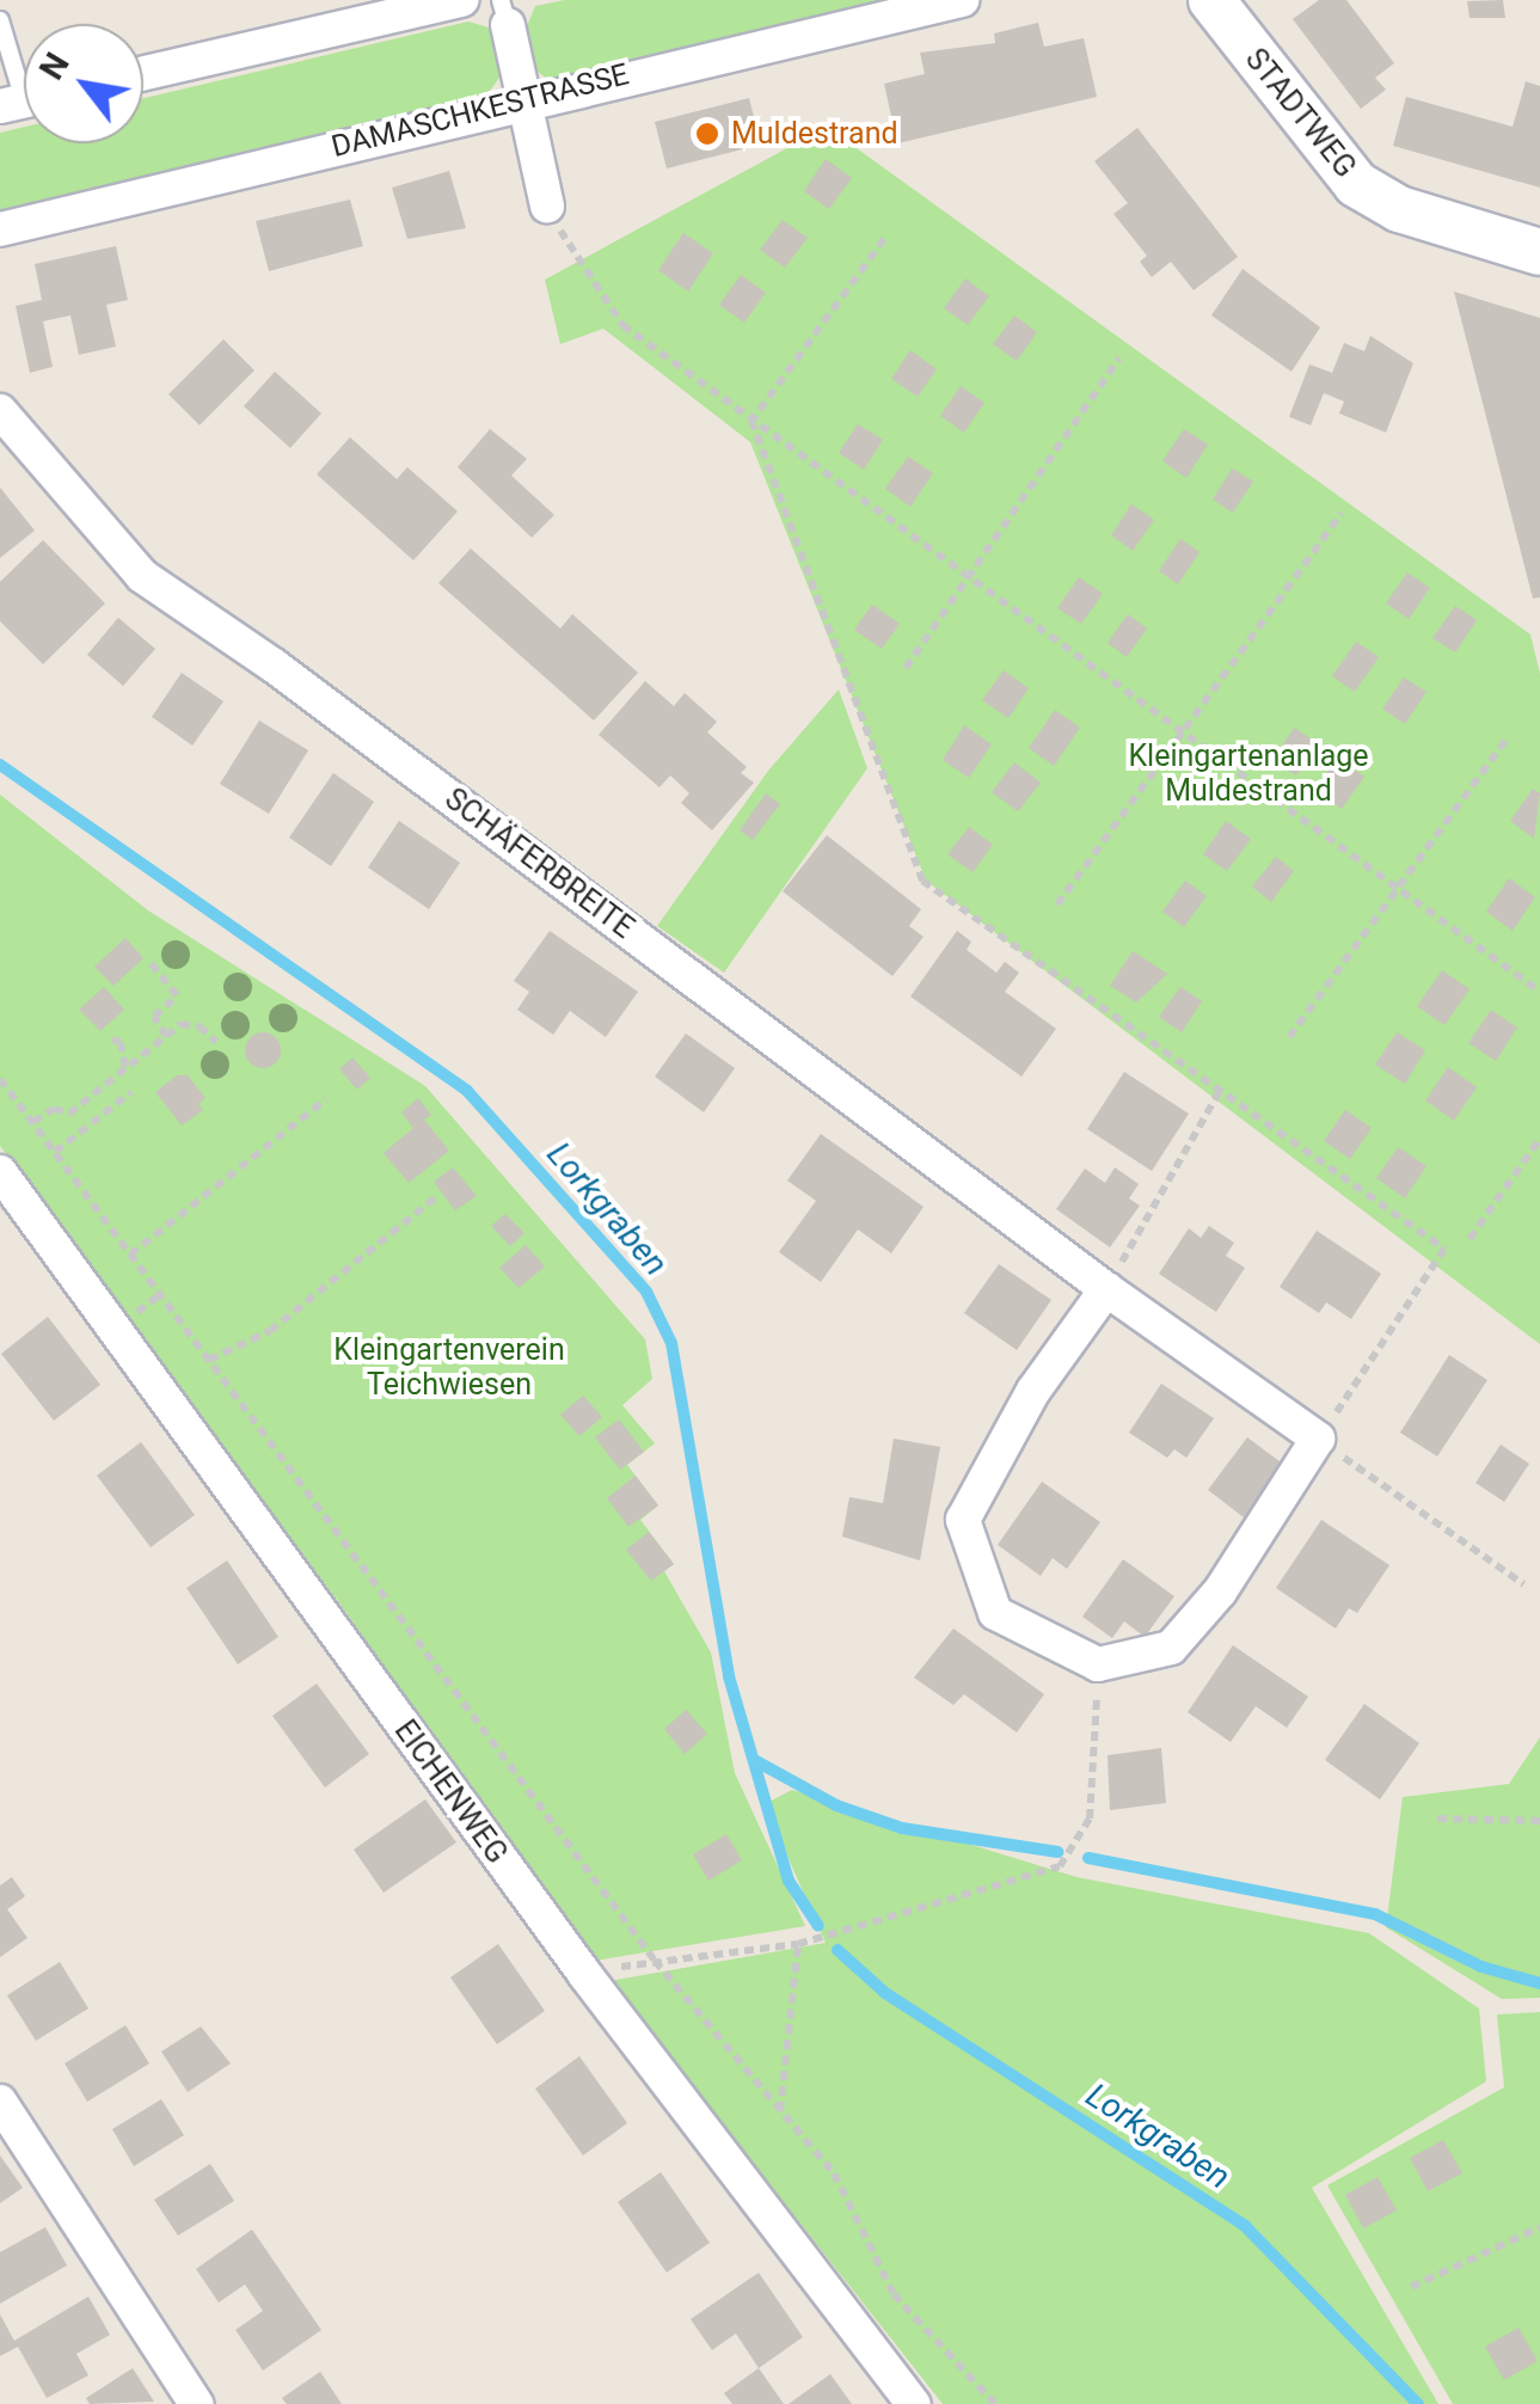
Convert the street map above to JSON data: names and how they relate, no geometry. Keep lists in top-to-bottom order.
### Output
{
  "streets": {
    "street": [
      "DAMASCHKESTRASSE",
      "STADTWEG",
      "SCHÄFERBREITE",
      "EICHENWEG"
    ]
  },
  "water": ["Lorkgraben"],
  "parks": ["Kleingartenanlage Muldestrand", "Kleingartenverein Teichwiesen"],
  "places": ["Muldestrand"],
  "north": "top left"
}
